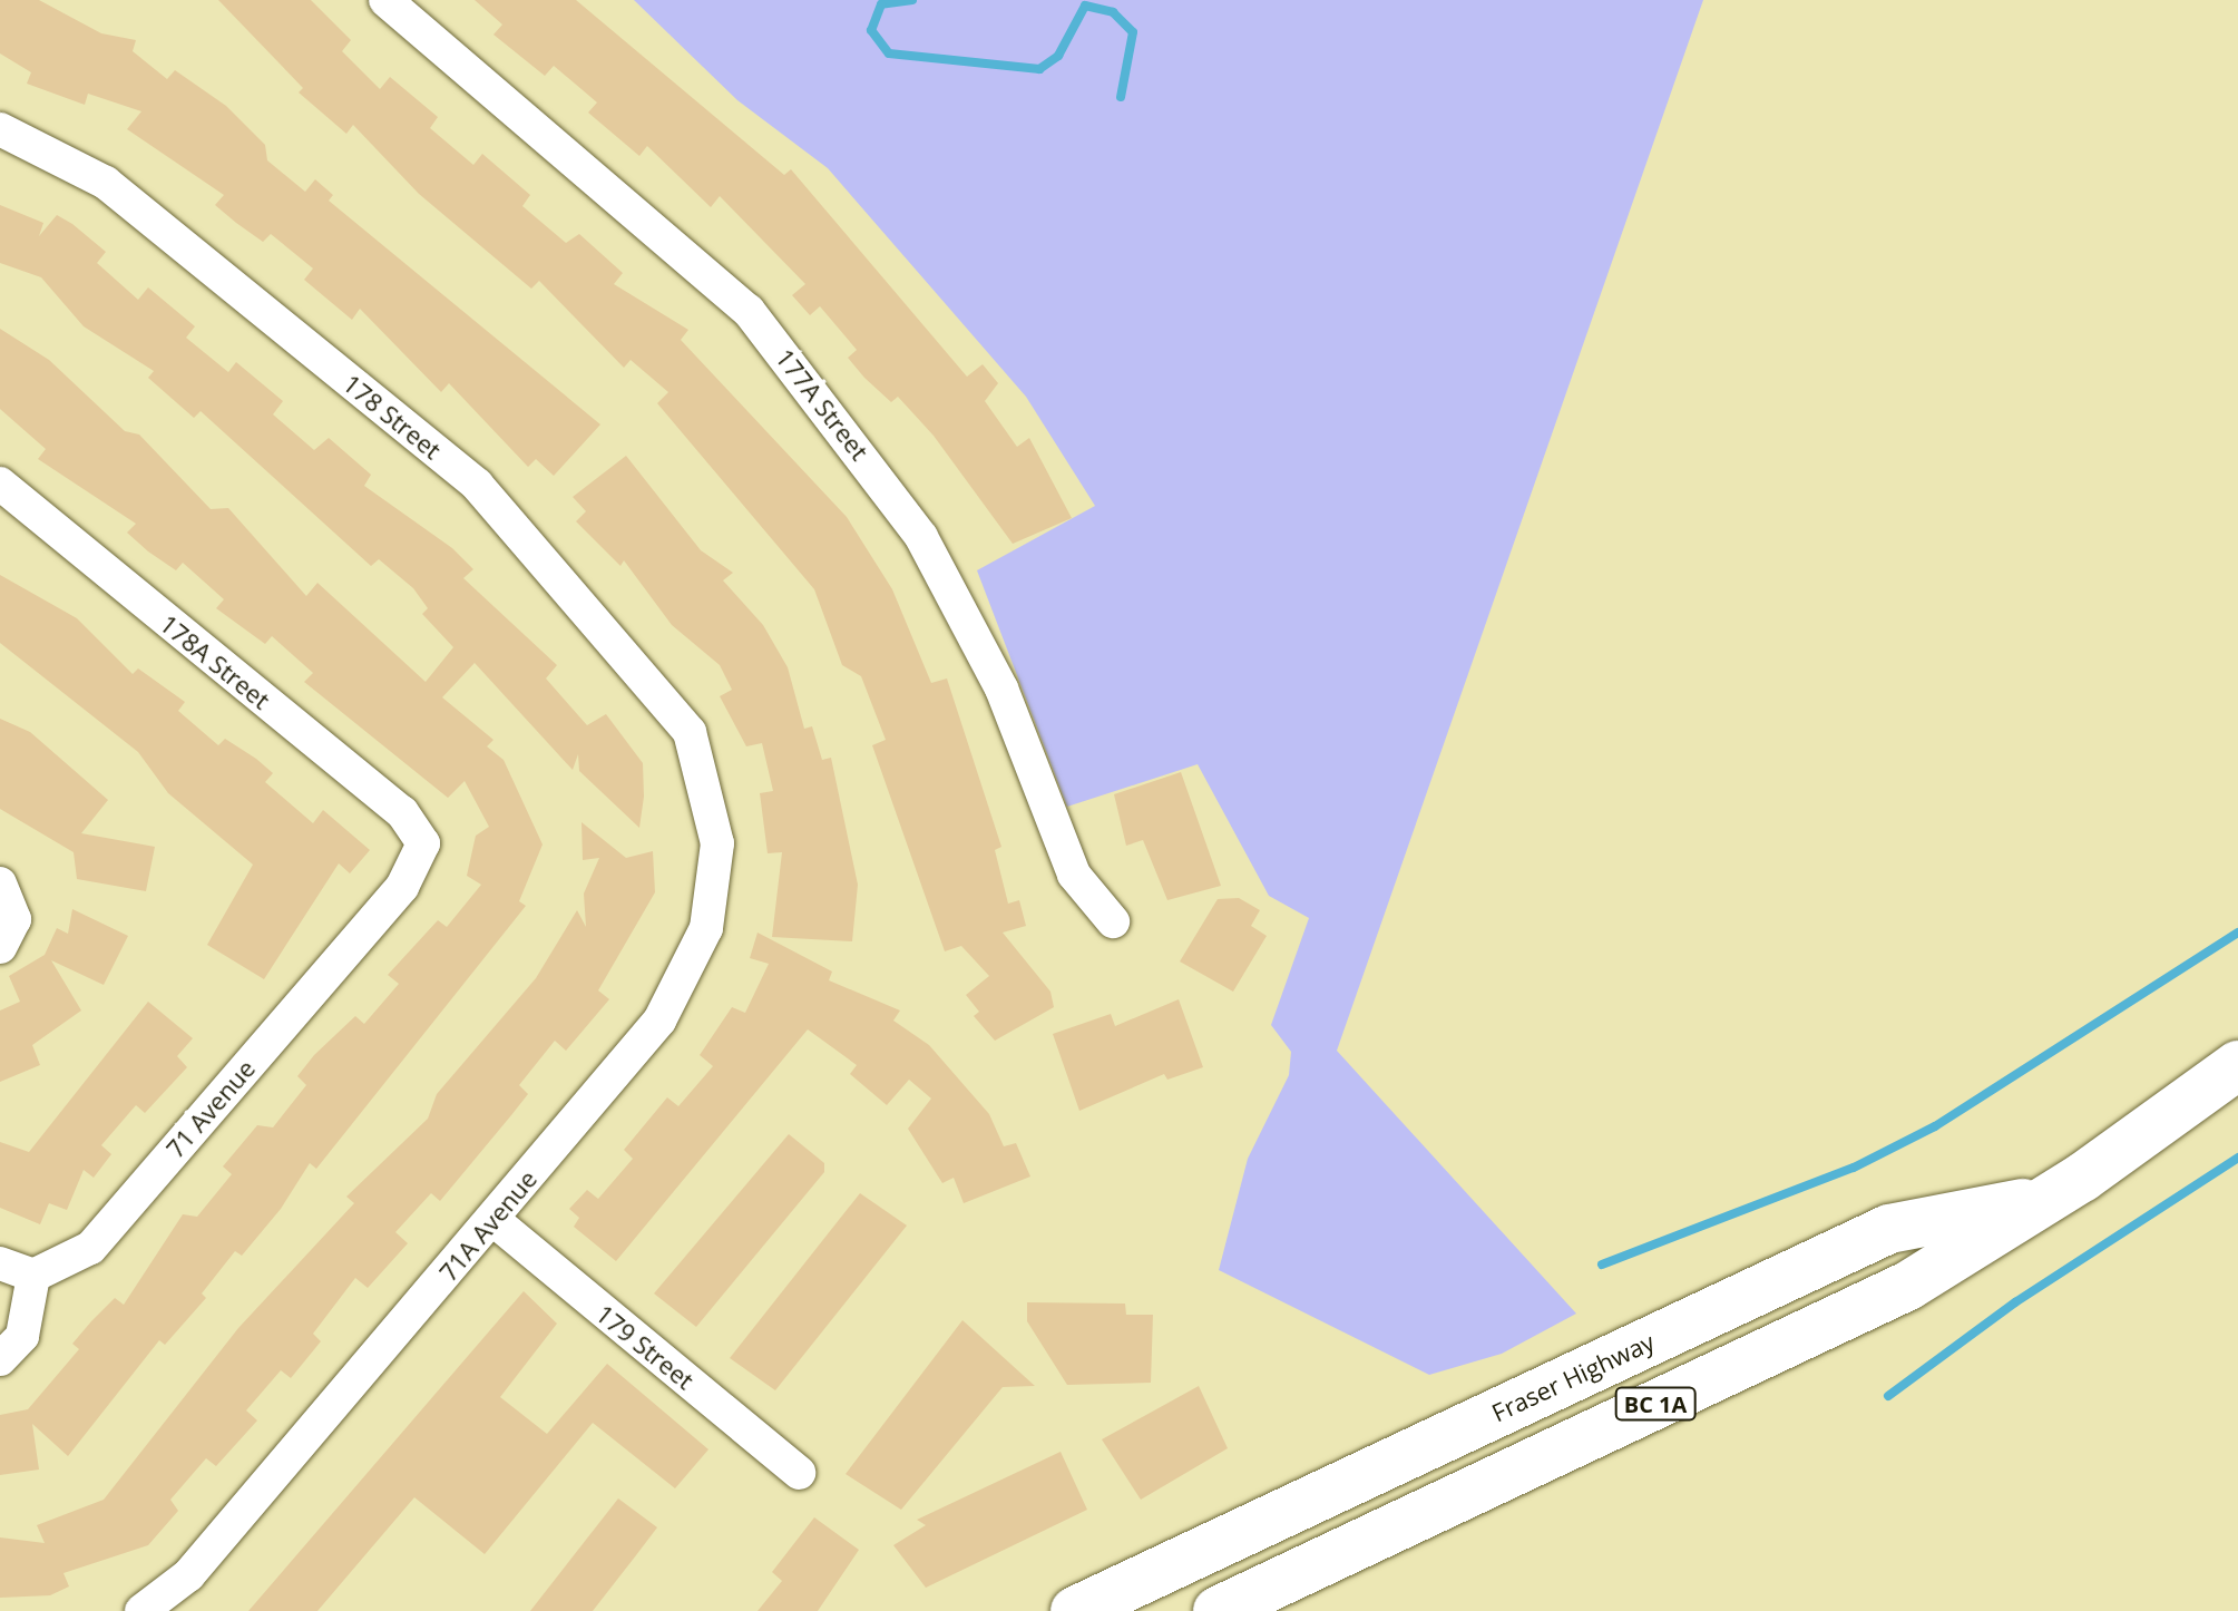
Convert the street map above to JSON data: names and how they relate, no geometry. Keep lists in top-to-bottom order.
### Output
{
  "streets": {
    "main road": ["Fraser Highway", "BC 1A"],
    "street": [
      "177A Street",
      "178 Street",
      "178A Street",
      "71 Avenue",
      "71A Avenue",
      "179 Street"
    ]
  },
  "crossings": [
    ["178 Street", "71A Avenue"],
    ["178A Street", "71 Avenue"],
    ["71A Avenue", "179 Street"]
  ]
}
